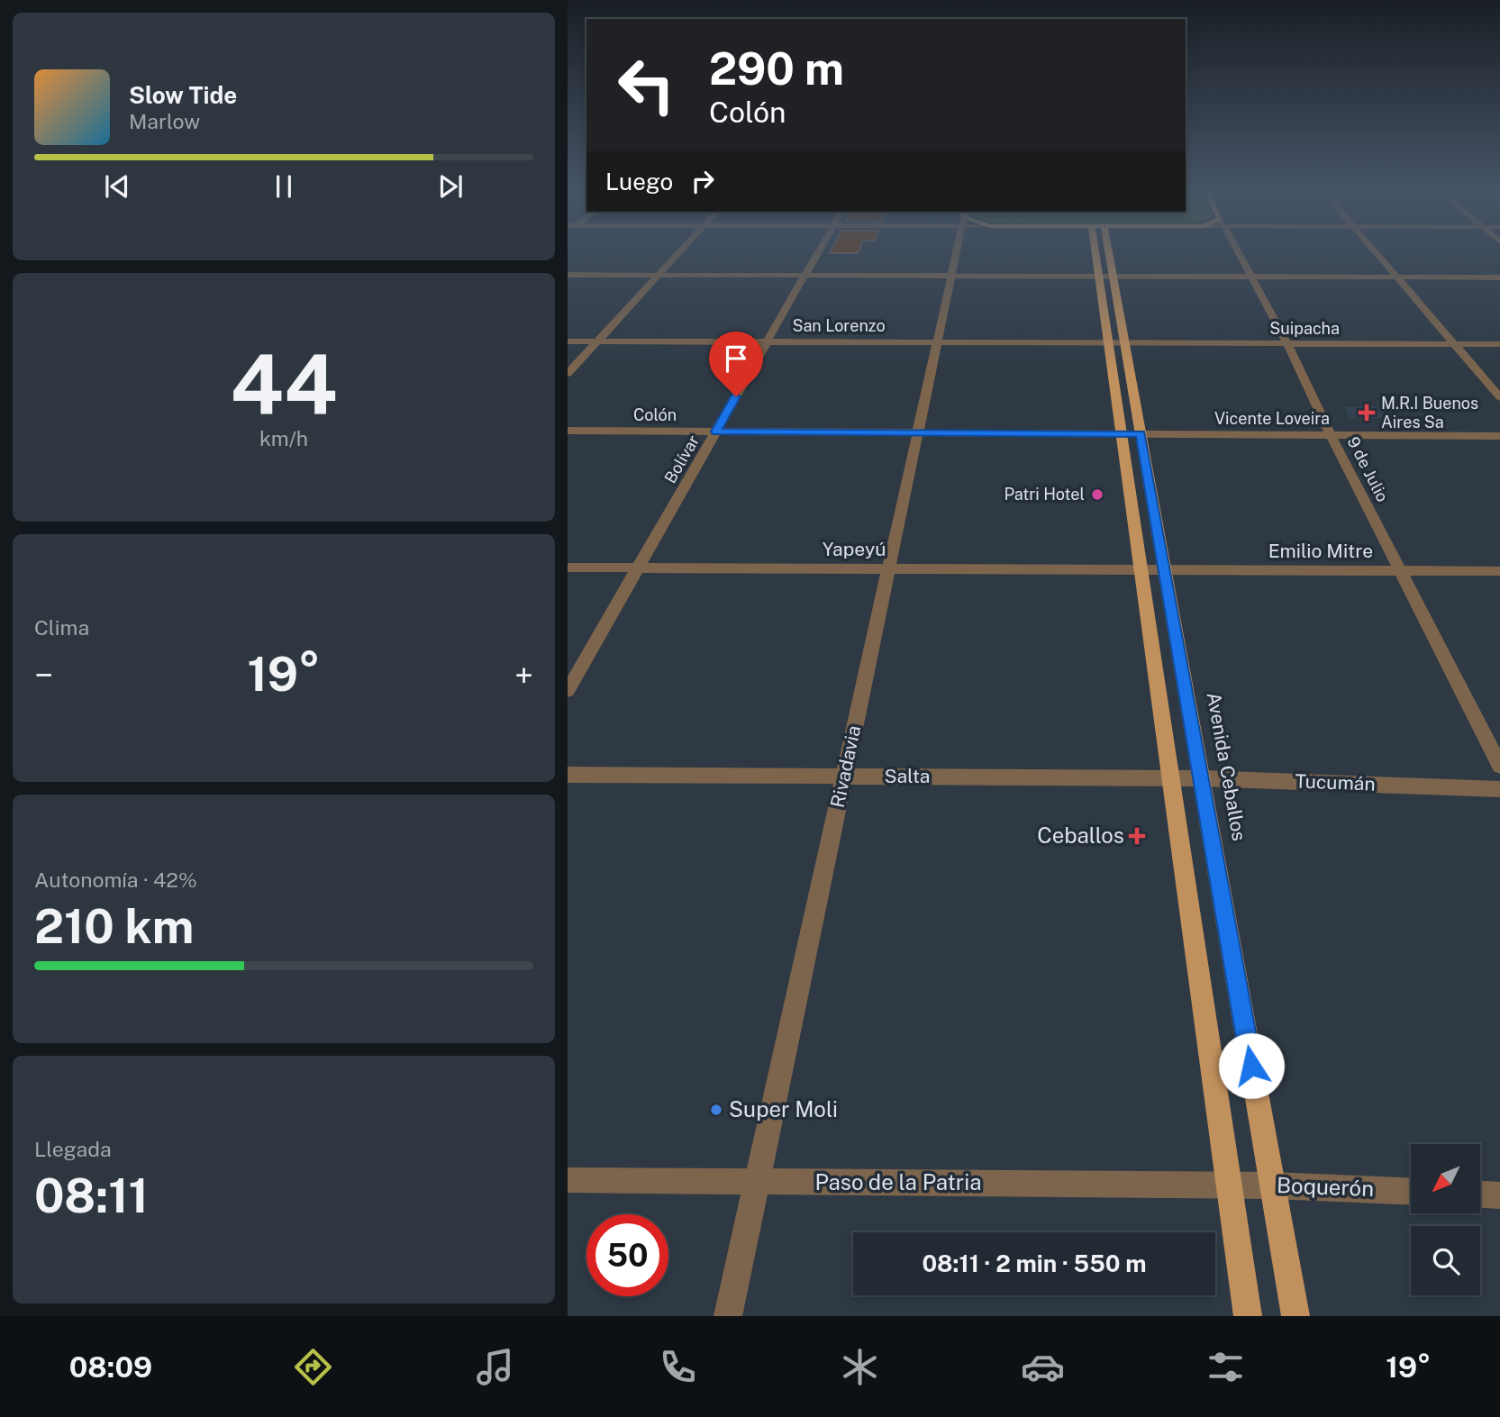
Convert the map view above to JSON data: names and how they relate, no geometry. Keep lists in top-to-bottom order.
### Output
{
  "streets": {
    "main road": ["Avenida Ceballos"],
    "street": [
      "San Lorenzo",
      "Suipacha",
      "Colón",
      "Vicente Loveira",
      "Bolívar",
      "9 de Julio",
      "Yapeyú",
      "Emilio Mitre",
      "Rivadavia",
      "Salta",
      "Tucumán",
      "Paso de la Patria",
      "Boquerón"
    ]
  },
  "crossings": [
    ["San Lorenzo", "Suipacha"],
    ["San Lorenzo", "Bolívar"],
    ["San Lorenzo", "Rivadavia"],
    ["Suipacha", "9 de Julio"],
    ["Suipacha", "Avenida Ceballos"],
    ["Colón", "Vicente Loveira"],
    ["Colón", "Bolívar"],
    ["Colón", "Rivadavia"],
    ["Vicente Loveira", "9 de Julio"],
    ["Vicente Loveira", "Avenida Ceballos"],
    ["Bolívar", "Yapeyú"],
    ["9 de Julio", "Emilio Mitre"],
    ["Yapeyú", "Emilio Mitre"],
    ["Yapeyú", "Rivadavia"],
    ["Emilio Mitre", "Avenida Ceballos"],
    ["Rivadavia", "Salta"],
    ["Rivadavia", "Paso de la Patria"],
    ["Avenida Ceballos", "Tucumán"],
    ["Avenida Ceballos", "Boquerón"],
    ["Salta", "Tucumán"],
    ["Paso de la Patria", "Boquerón"]
  ],
  "places": {
    "health": ["M.R.I Buenos Aires Sa", "Ceballos"],
    "other": ["Patri Hotel", "Super Moli"]
  },
  "north": "bottom left",
  "page": {
    "turn": ["290 m", "Colón"],
    "song": ["Slow Tide", "Marlow"],
    "then": "Luego",
    "tile": [
      ["44", "km/h"],
      "Clima",
      ["Autonomía · 42%", "210 km"],
      ["Llegada", "08:11"]
    ],
    "heat": ["−", "19°", "+"],
    "limit": "50",
    "trip": "08:11 · 2 min · 550 m",
    "tabs": ["08:09", "19°"]
  }
}
